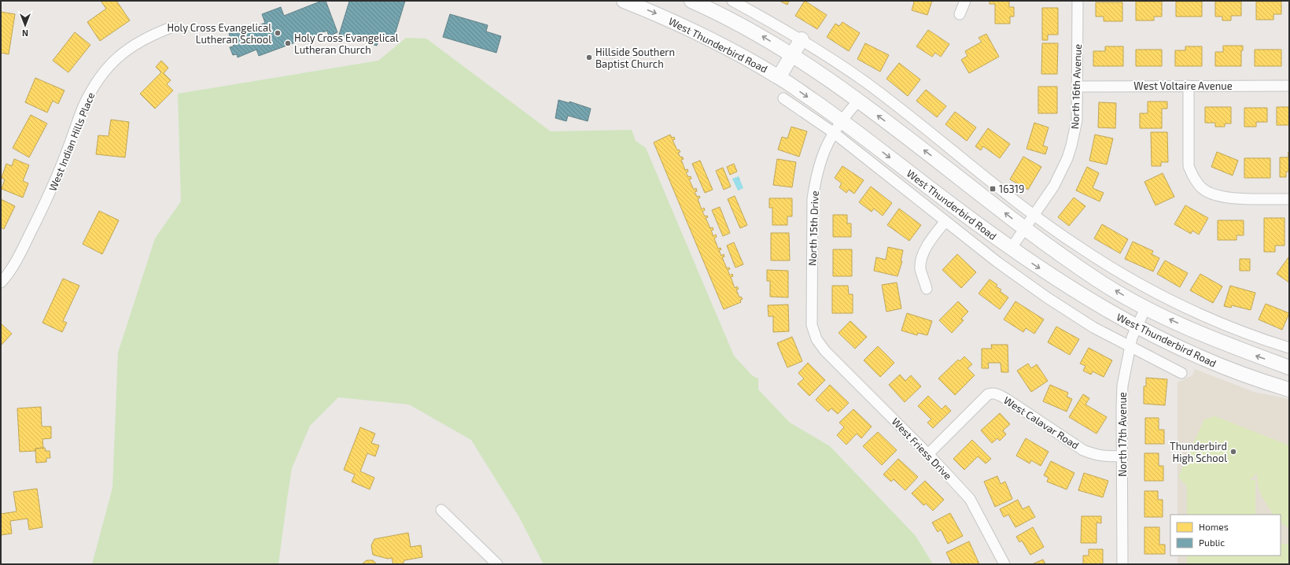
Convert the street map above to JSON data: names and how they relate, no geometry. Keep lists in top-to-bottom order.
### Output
{
  "streets": {
    "main road": ["West Thunderbird Road"],
    "street": [
      "West Voltaire Avenue",
      "North 16th Avenue",
      "West Indian Hills Place",
      "North 15th Drive",
      "West Calavar Road",
      "North 17th Avenue",
      "West Friess Drive"
    ]
  },
  "crossings": [
    ["West Thunderbird Road", "North 16th Avenue"],
    ["West Thunderbird Road", "North 15th Drive"],
    ["West Thunderbird Road", "North 17th Avenue"],
    ["West Voltaire Avenue", "North 16th Avenue"],
    ["North 15th Drive", "West Friess Drive"],
    ["West Calavar Road", "North 17th Avenue"],
    ["West Calavar Road", "West Friess Drive"]
  ],
  "places": {
    "other": [
      "Holy Cross Evangelical Lutheran School",
      "Holy Cross Evangelical Lutheran Church",
      "Hillside Southern Baptist Church",
      "Thunderbird High School"
    ],
    "transit": ["16319"]
  },
  "legend": ["Homes", "Public"],
  "north": "bottom"
}
